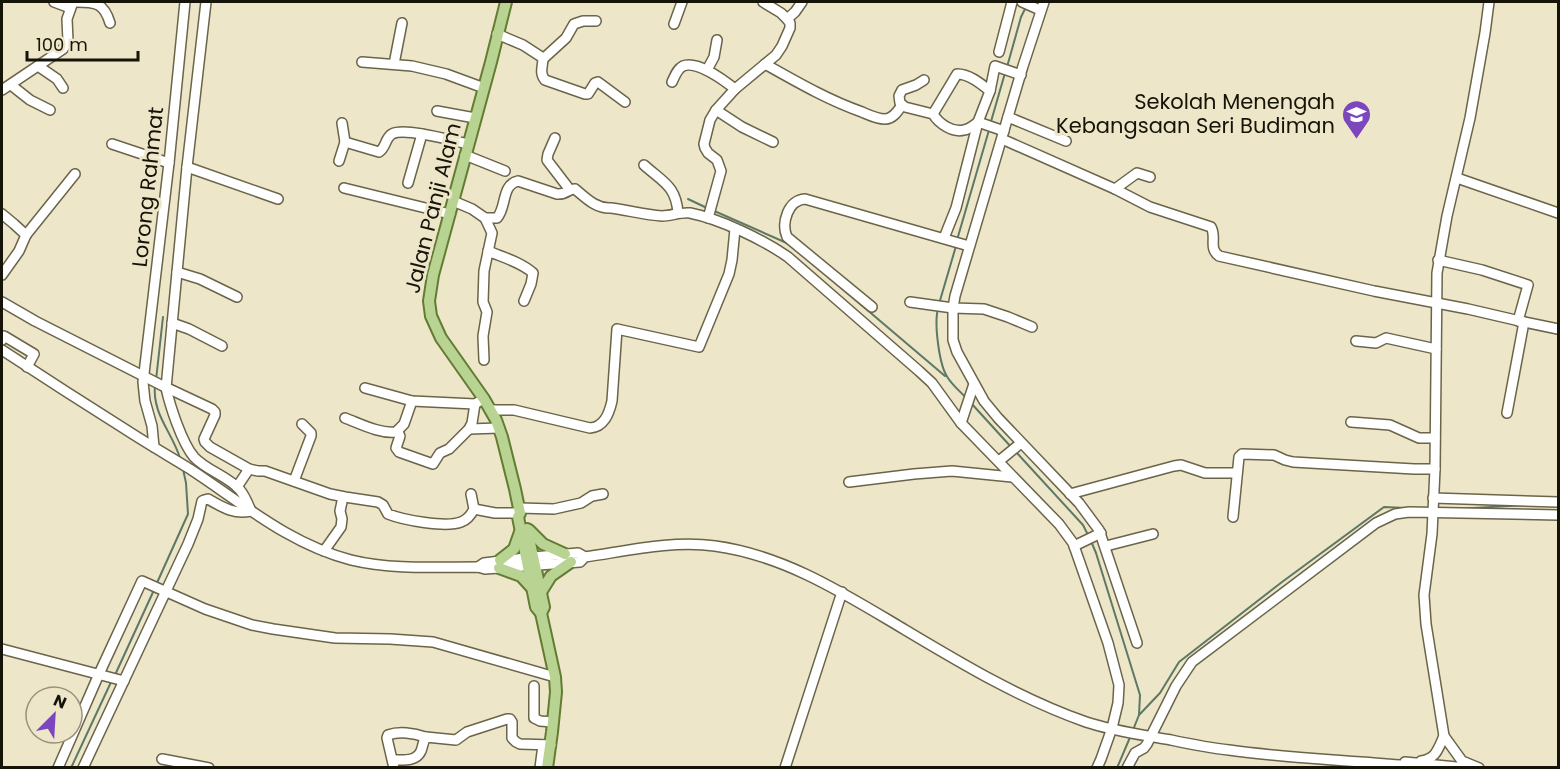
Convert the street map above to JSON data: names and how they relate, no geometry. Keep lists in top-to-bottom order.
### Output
{
  "streets": {
    "main road": ["Jalan Panji Alam"],
    "street": ["Lorong Rahmat"]
  },
  "places": {
    "school or university": ["Sekolah Menengah Kebangsaan Seri Budiman"]
  },
  "scale_bar": "100 m",
  "north": "top right"
}
